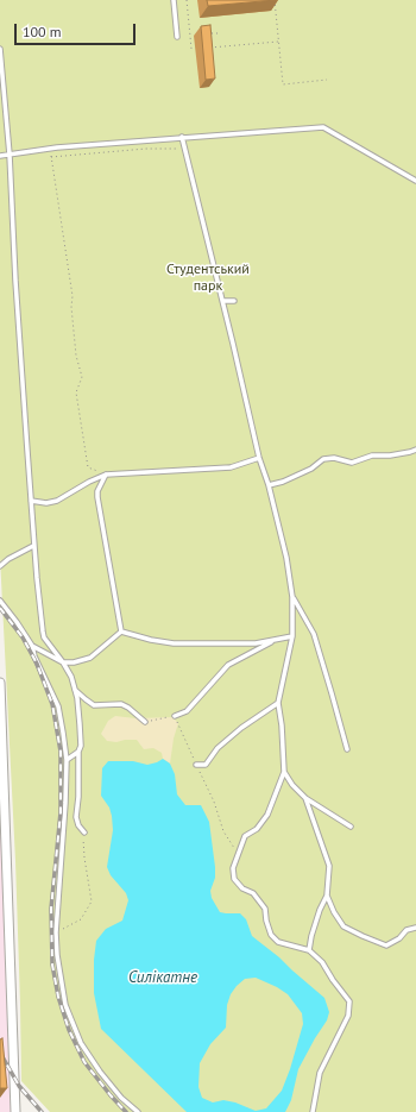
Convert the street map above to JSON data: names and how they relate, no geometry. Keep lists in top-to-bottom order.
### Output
{
  "water": ["Силікатне"],
  "parks": ["Студентський парк"],
  "scale_bar": "100 m"
}
